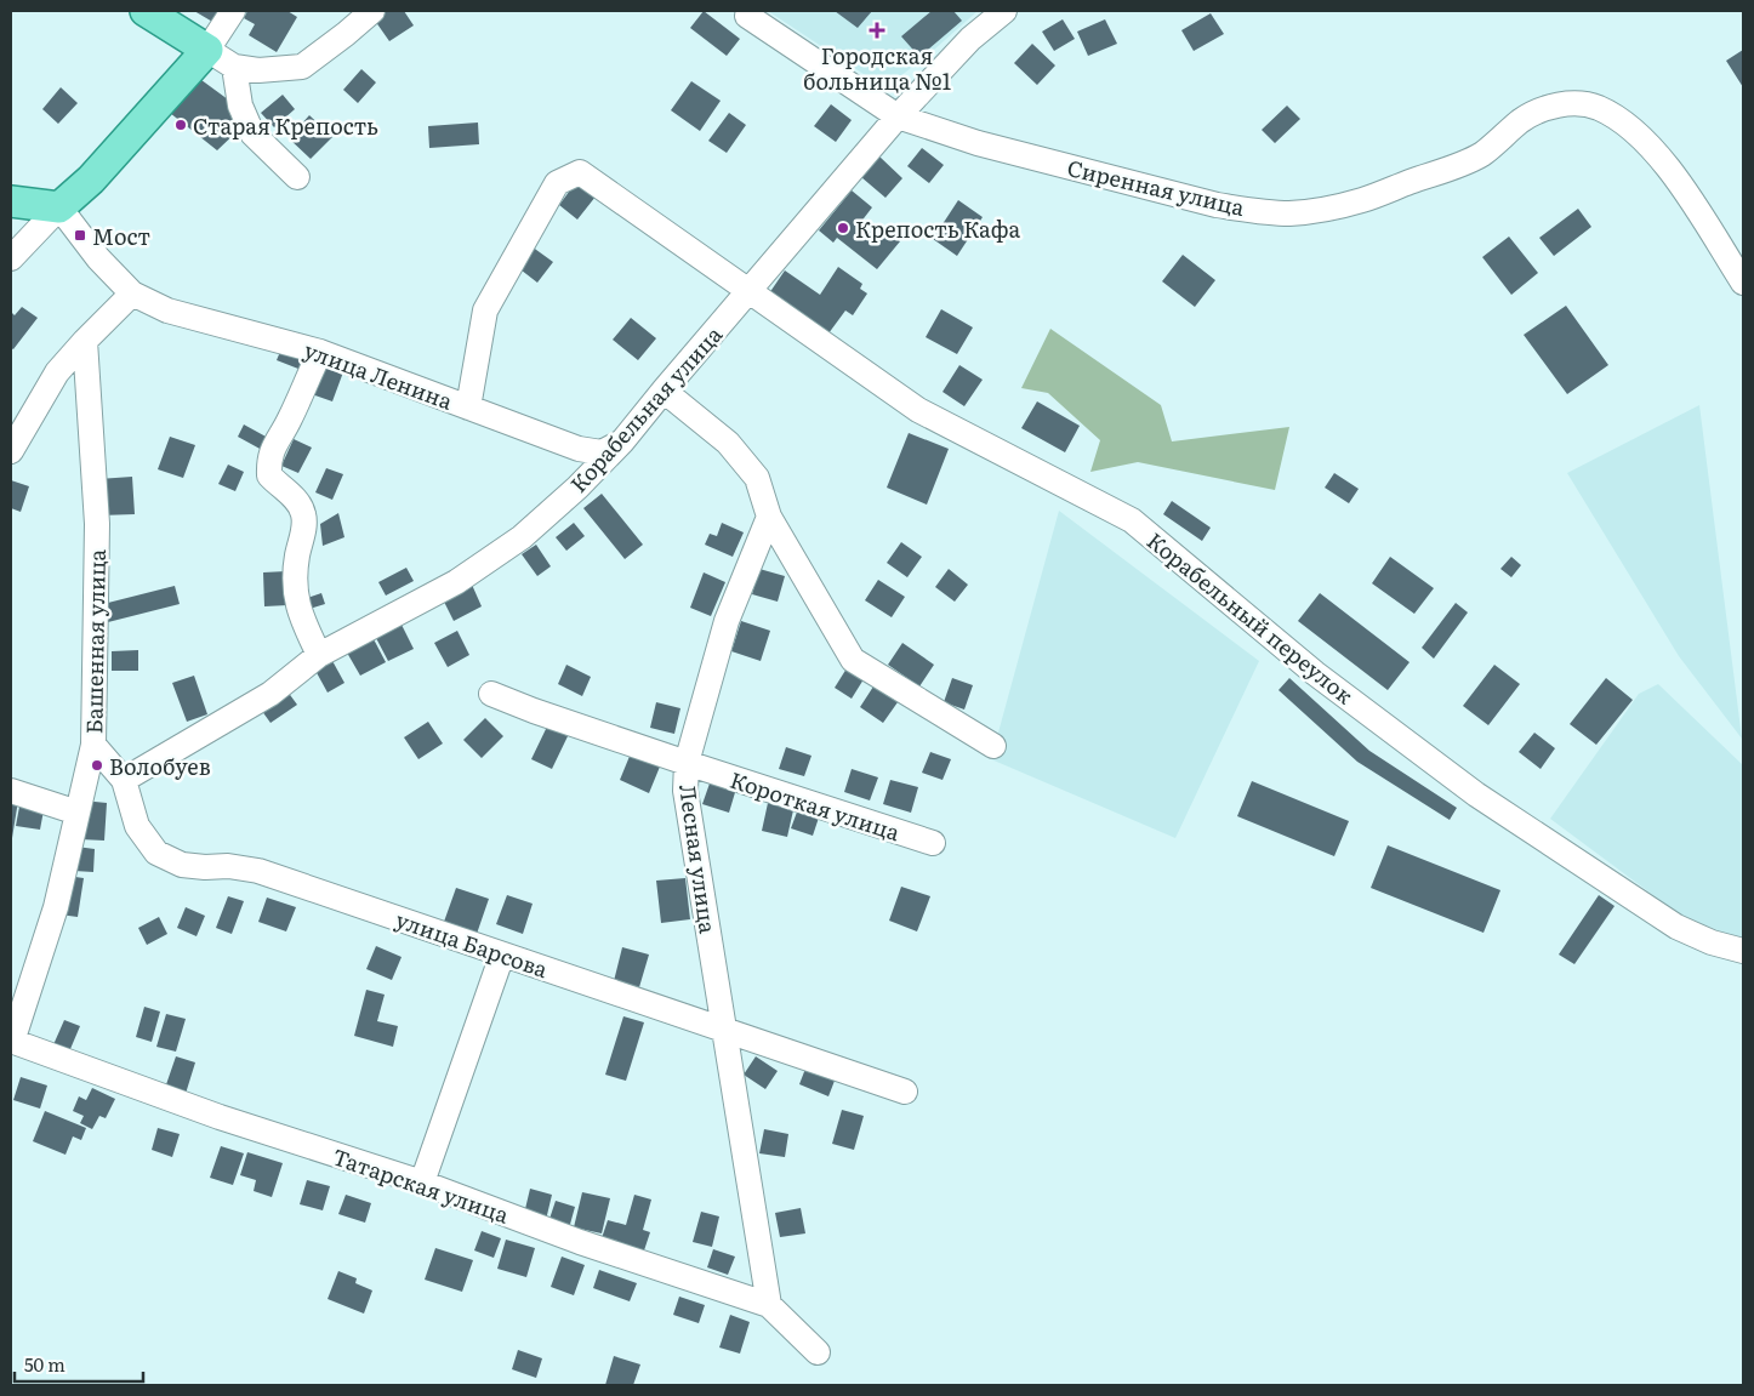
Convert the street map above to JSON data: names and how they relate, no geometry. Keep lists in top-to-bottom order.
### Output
{
  "streets": {
    "street": [
      "Сиренная улица",
      "улица Ленина",
      "Корабельная улица",
      "Корабельный переулок",
      "Башенная улица",
      "Короткая улица",
      "Лесная улица",
      "улица Барсова",
      "Татарская улица"
    ]
  },
  "crossings": [
    ["Сиренная улица", "Корабельная улица"],
    ["улица Ленина", "Корабельная улица"],
    ["улица Ленина", "Корабельный переулок"],
    ["Корабельная улица", "Корабельный переулок"],
    ["Корабельная улица", "улица Барсова"],
    ["Башенная улица", "улица Барсова"],
    ["Башенная улица", "Татарская улица"],
    ["Короткая улица", "Лесная улица"],
    ["Лесная улица", "улица Барсова"],
    ["Лесная улица", "Татарская улица"]
  ],
  "places": {
    "health": ["Городская больница №1"],
    "other": ["Старая Крепость", "Крепость Кафа", "Волобуев"],
    "transit": ["Мост"]
  },
  "scale_bar": "50 m"
}
